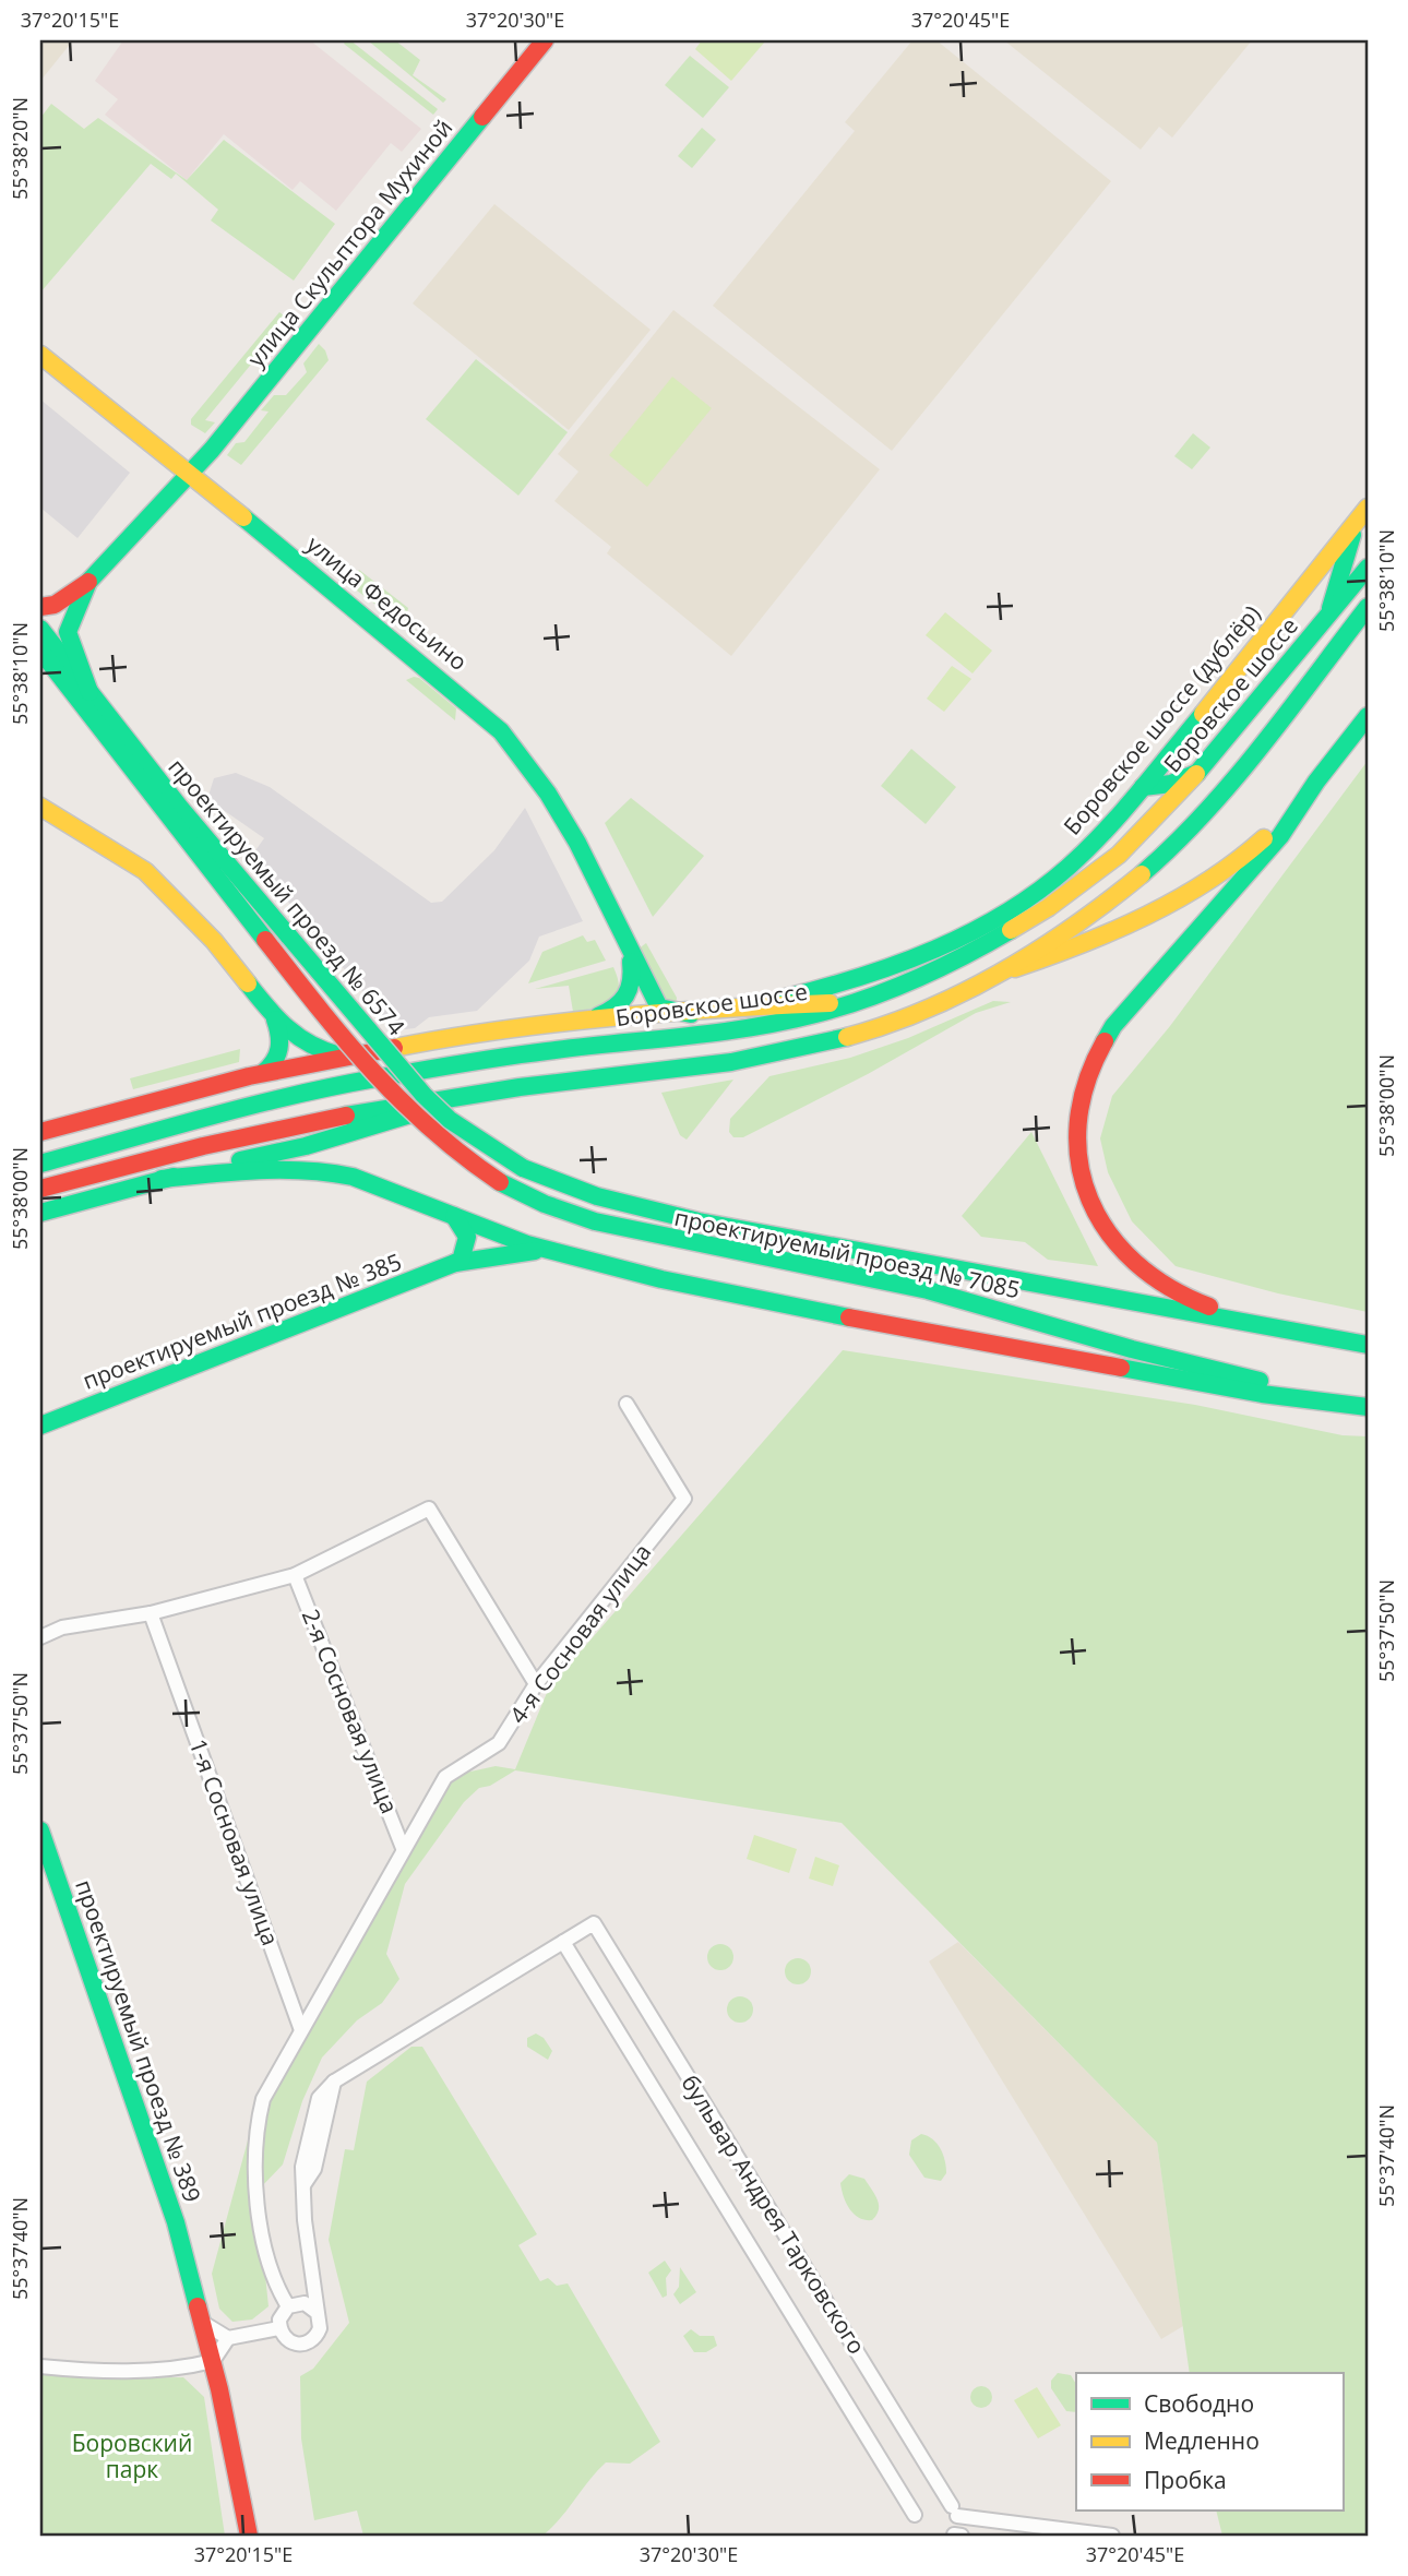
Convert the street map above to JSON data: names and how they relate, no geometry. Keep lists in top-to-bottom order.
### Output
{
  "streets": {
    "main road": [
      "улица Скульптора Мухиной",
      "улица Федосьино",
      "Боровское шоссе",
      "Боровское шоссе (дублёр)",
      "проектируемый проезд № 6574",
      "проектируемый проезд № 7085",
      "проектируемый проезд № 385",
      "проектируемый проезд № 389"
    ],
    "street": [
      "4-я Сосновая улица",
      "2-я Сосновая улица",
      "1-я Сосновая улица",
      "бульвар Андрея Тарковского"
    ]
  },
  "crossings": [
    ["улица Скульптора Мухиной", "улица Федосьино"],
    ["проектируемый проезд № 6574", "проектируемый проезд № 7085"],
    ["4-я Сосновая улица", "2-я Сосновая улица"],
    ["4-я Сосновая улица", "1-я Сосновая улица"]
  ],
  "parks": ["Боровский парк"],
  "legend": ["Свободно", "Медленно", "Пробка"],
  "coordinates": [
    "37°20'15\"E",
    "37°20'30\"E",
    "37°20'45\"E",
    "55°38'20\"N",
    "55°38'10\"N",
    "55°38'00\"N",
    "55°37'50\"N",
    "55°37'40\"N"
  ]
}
